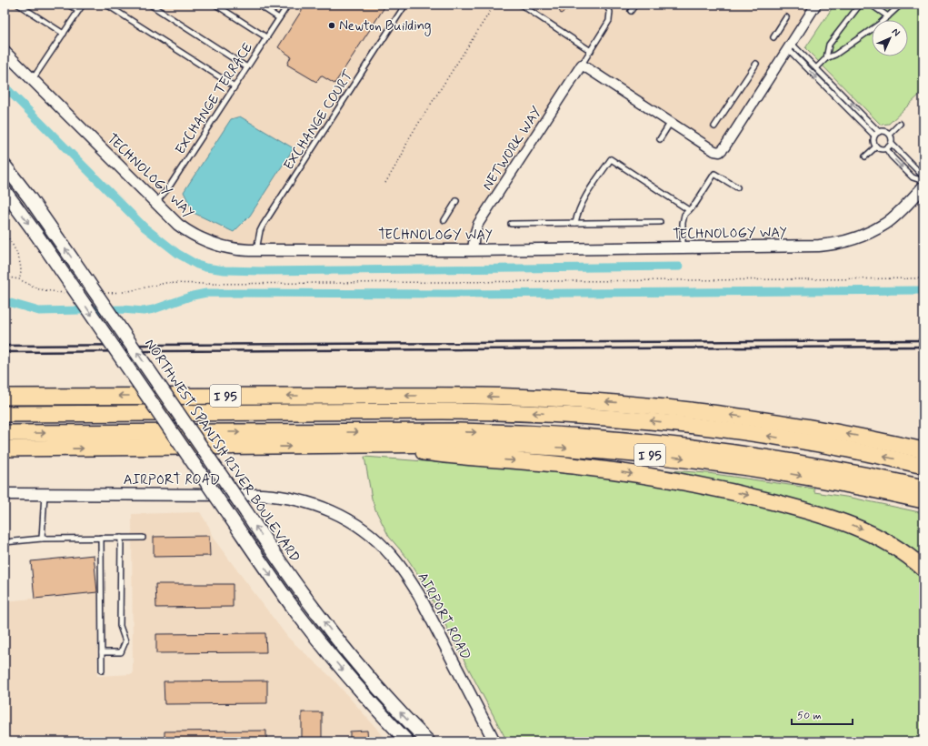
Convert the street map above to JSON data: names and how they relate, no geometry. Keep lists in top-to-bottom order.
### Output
{
  "streets": {
    "highway": ["I 95"],
    "main road": ["NORTHWEST SPANISH RIVER BOULEVARD"],
    "street": ["NETWORK WAY", "TECHNOLOGY WAY", "AIRPORT ROAD"],
    "lane": ["EXCHANGE TERRACE", "EXCHANGE COURT"]
  },
  "crossings": [
    ["EXCHANGE TERRACE", "TECHNOLOGY WAY"],
    ["EXCHANGE COURT", "TECHNOLOGY WAY"],
    ["NETWORK WAY", "TECHNOLOGY WAY"]
  ],
  "places": ["Newton Building"],
  "scale_bar": "50 m",
  "north": "top right"
}
